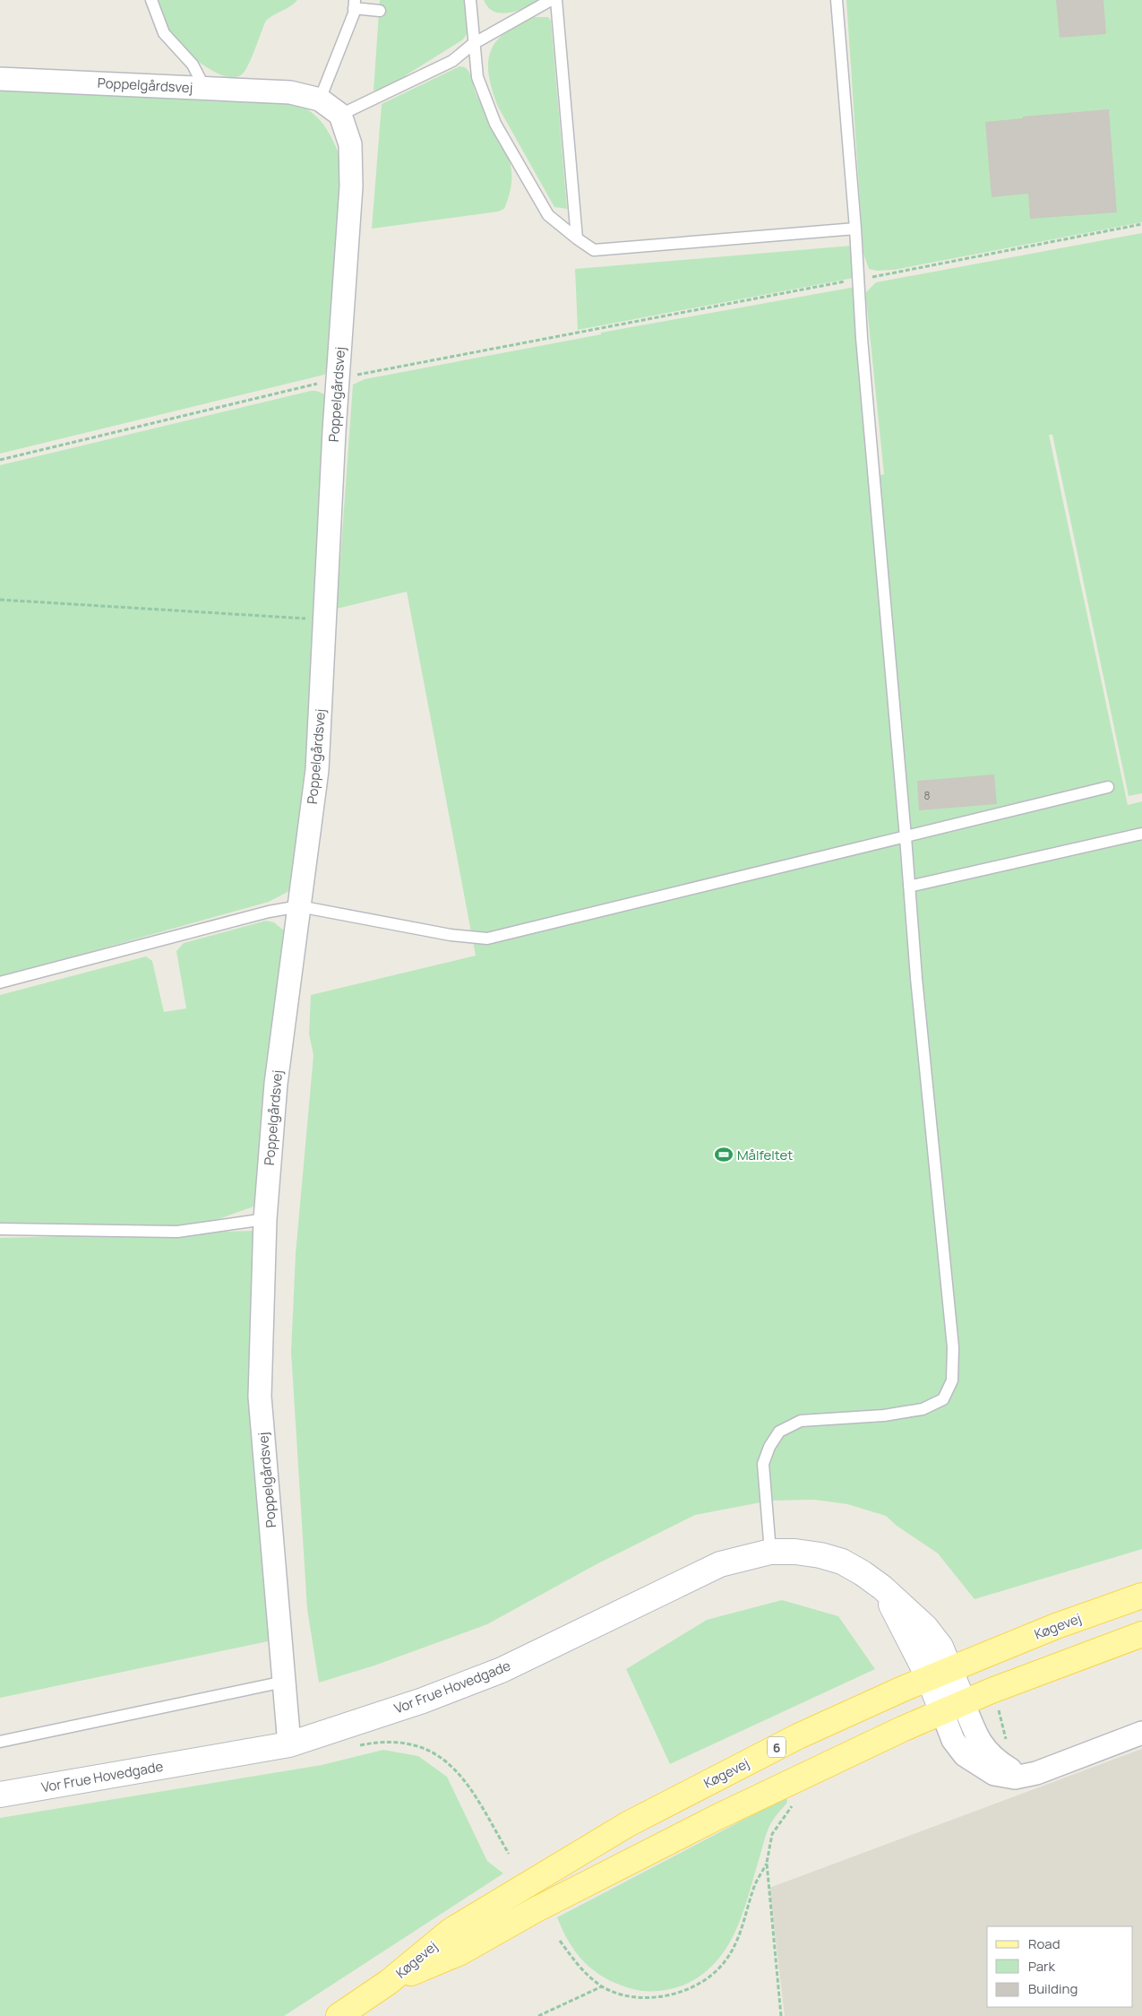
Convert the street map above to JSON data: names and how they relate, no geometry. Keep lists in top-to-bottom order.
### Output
{
  "streets": {
    "main road": ["Køgevej", "6"],
    "street": ["Poppelgårdsvej", "Vor Frue Hovedgade"]
  },
  "crossings": [
    ["Poppelgårdsvej", "Vor Frue Hovedgade"],
    ["Køgevej", "Vor Frue Hovedgade"]
  ],
  "places": {
    "sports": ["Målfeltet"]
  },
  "house_numbers": ["8"],
  "legend": ["Road", "Park", "Building"]
}
